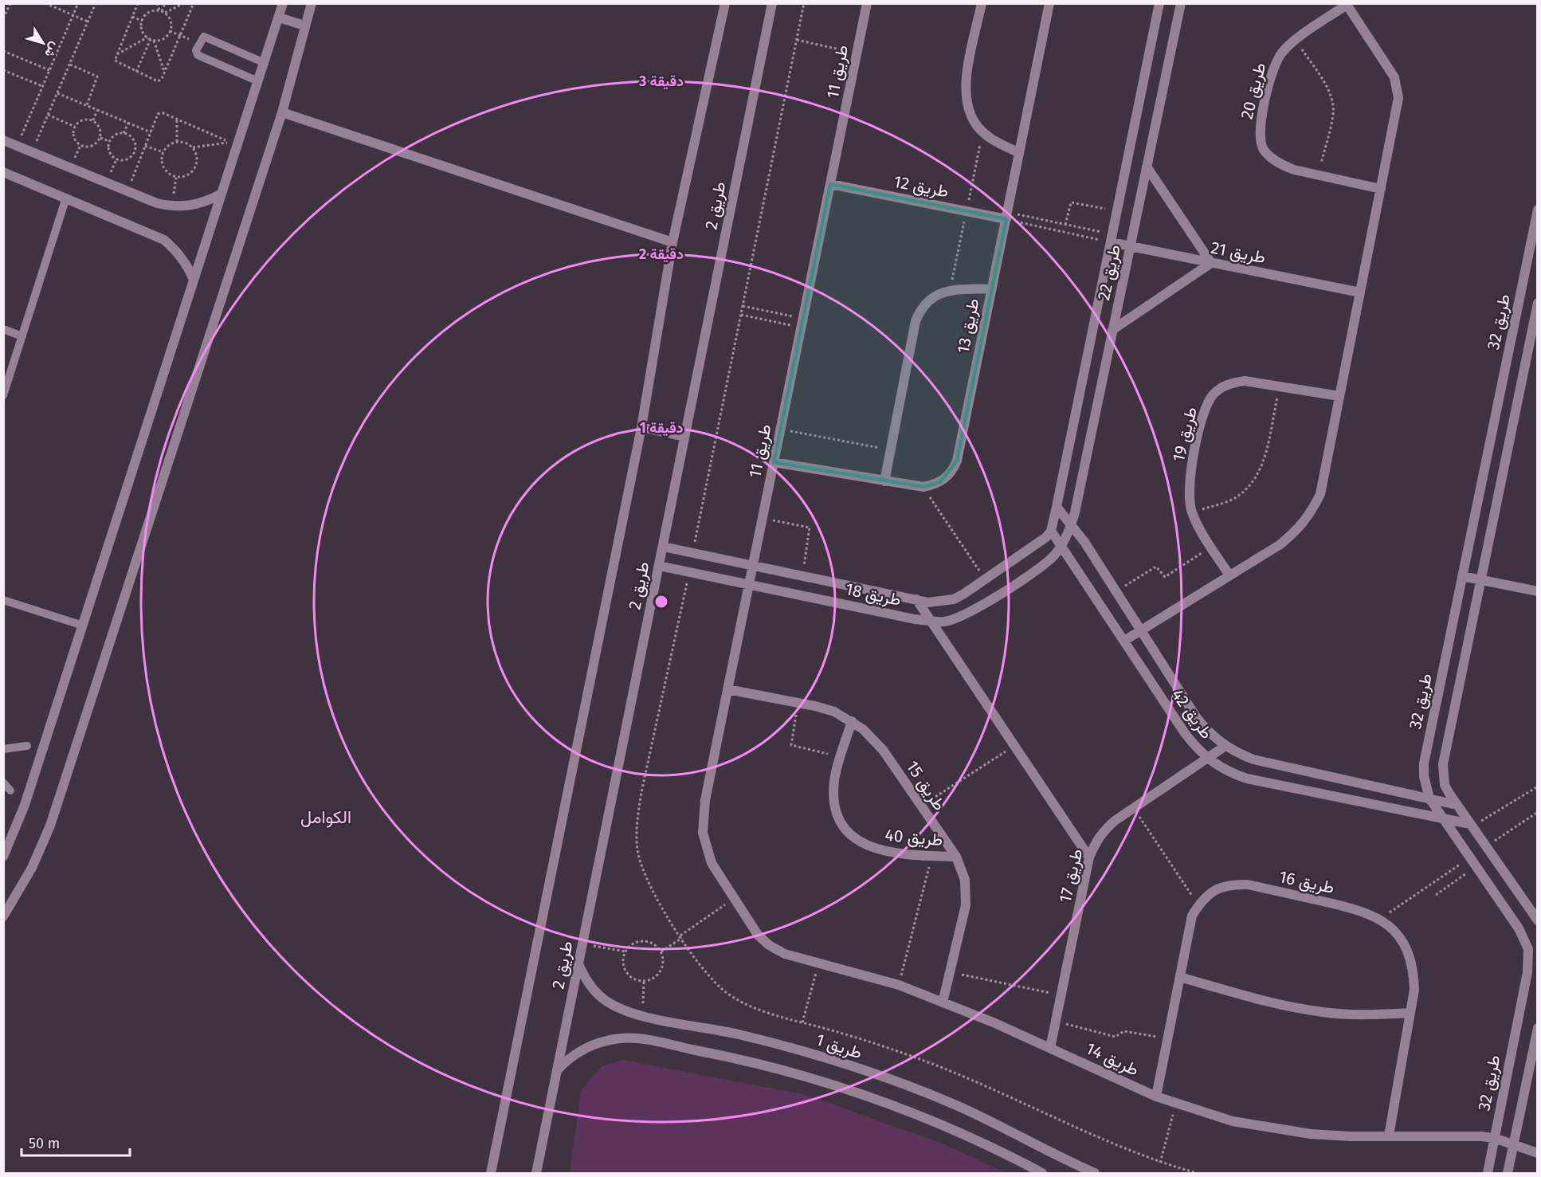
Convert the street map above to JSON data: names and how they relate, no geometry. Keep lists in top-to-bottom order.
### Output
{
  "streets": {
    "street": [
      "طريق 11",
      "طريق 20",
      "طريق 12",
      "طريق 2",
      "طريق 21",
      "طريق 22",
      "طريق 32",
      "طريق 13",
      "طريق 19",
      "طريق 18",
      "طريق 42",
      "طريق 15",
      "طريق 40",
      "طريق 17",
      "طريق 16",
      "طريق 1",
      "طريق 14"
    ]
  },
  "crossings": [
    ["طريق 11", "طريق 12"],
    ["طريق 11", "طريق 13"],
    ["طريق 11", "طريق 18"],
    ["طريق 11", "طريق 15"],
    ["طريق 11", "طريق 14"],
    ["طريق 12", "طريق 13"],
    ["طريق 2", "طريق 18"],
    ["طريق 2", "طريق 1"],
    ["طريق 21", "طريق 22"],
    ["طريق 22", "طريق 18"],
    ["طريق 22", "طريق 42"],
    ["طريق 32", "طريق 42"],
    ["طريق 32", "طريق 14"],
    ["طريق 18", "طريق 42"],
    ["طريق 42", "طريق 17"],
    ["طريق 15", "طريق 40"],
    ["طريق 15", "طريق 14"],
    ["طريق 17", "طريق 14"],
    ["طريق 16", "طريق 14"]
  ],
  "districts": ["الكوامل"],
  "scale_bar": "50 m",
  "north": "bottom right",
  "rings": ["3 دقيقة", "2 دقيقة", "1 دقيقة"]
}
